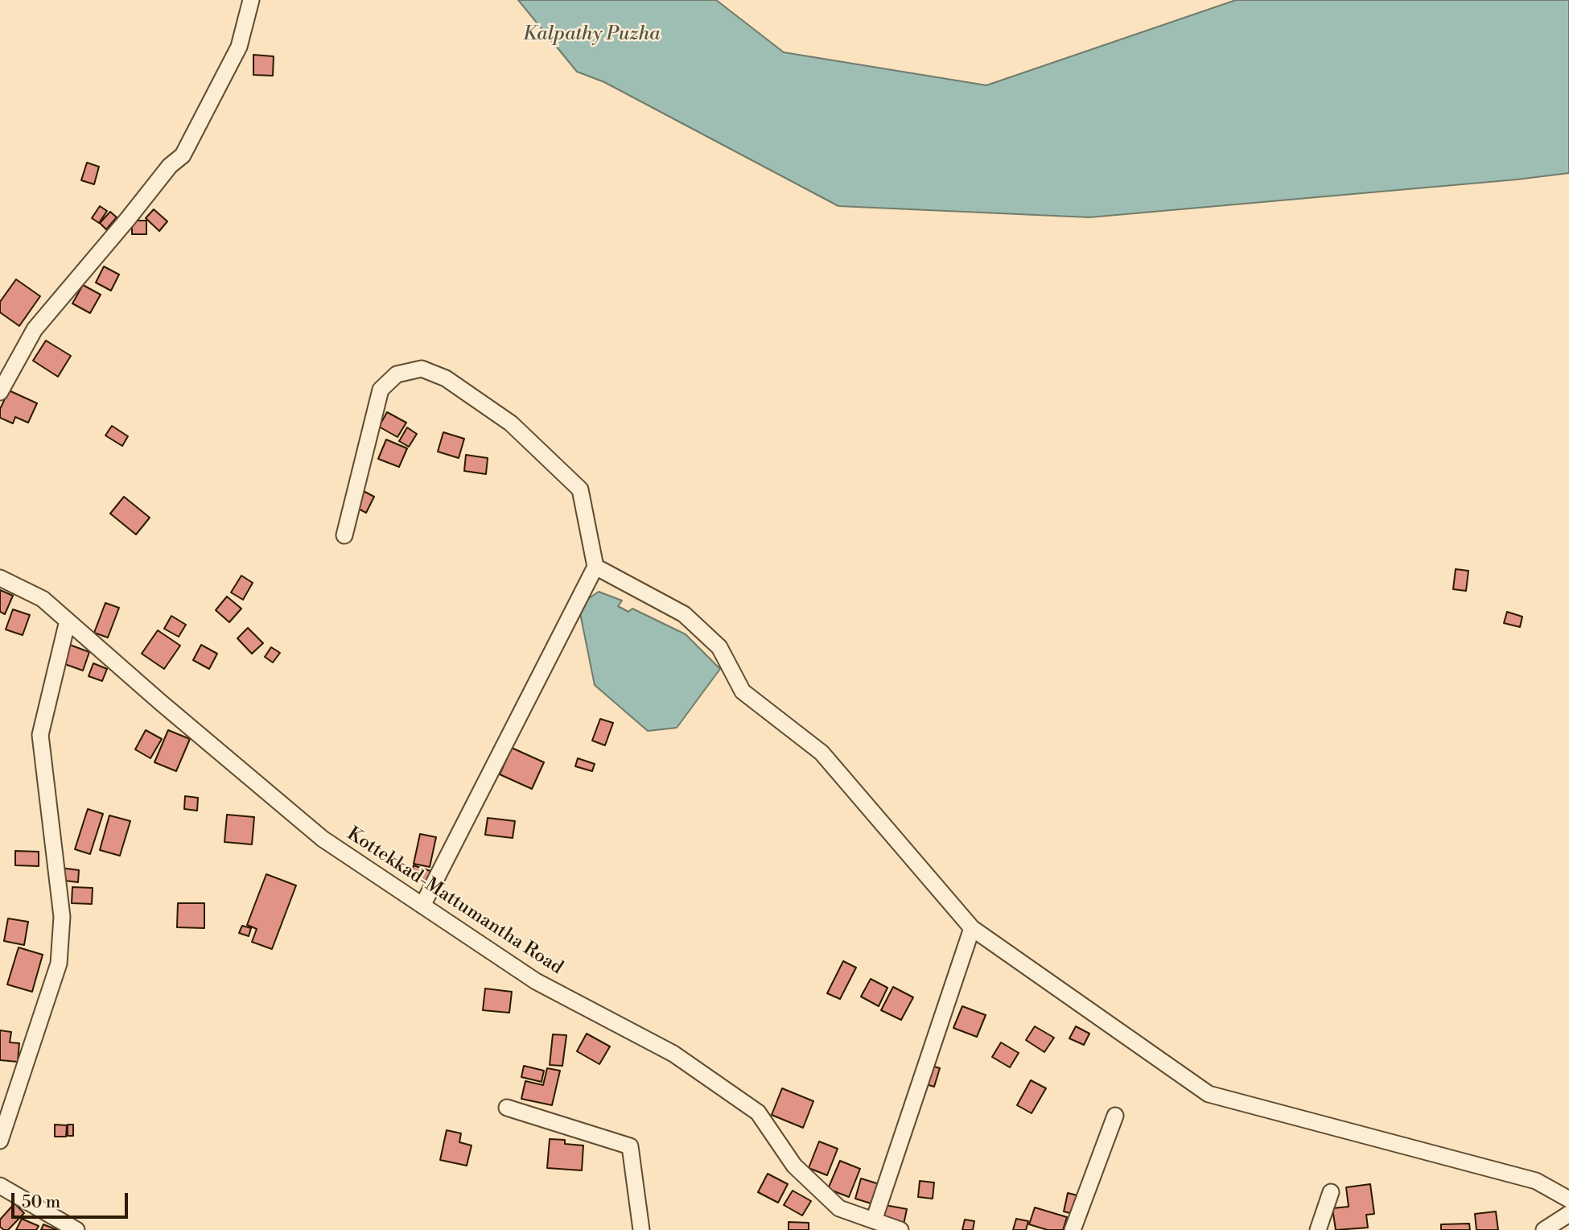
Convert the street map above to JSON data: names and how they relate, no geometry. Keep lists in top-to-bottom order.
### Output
{
  "streets": {
    "street": ["Kottekkad-Mattumantha Road"]
  },
  "water": ["Kalpathy Puzha"],
  "scale_bar": "50 m"
}
